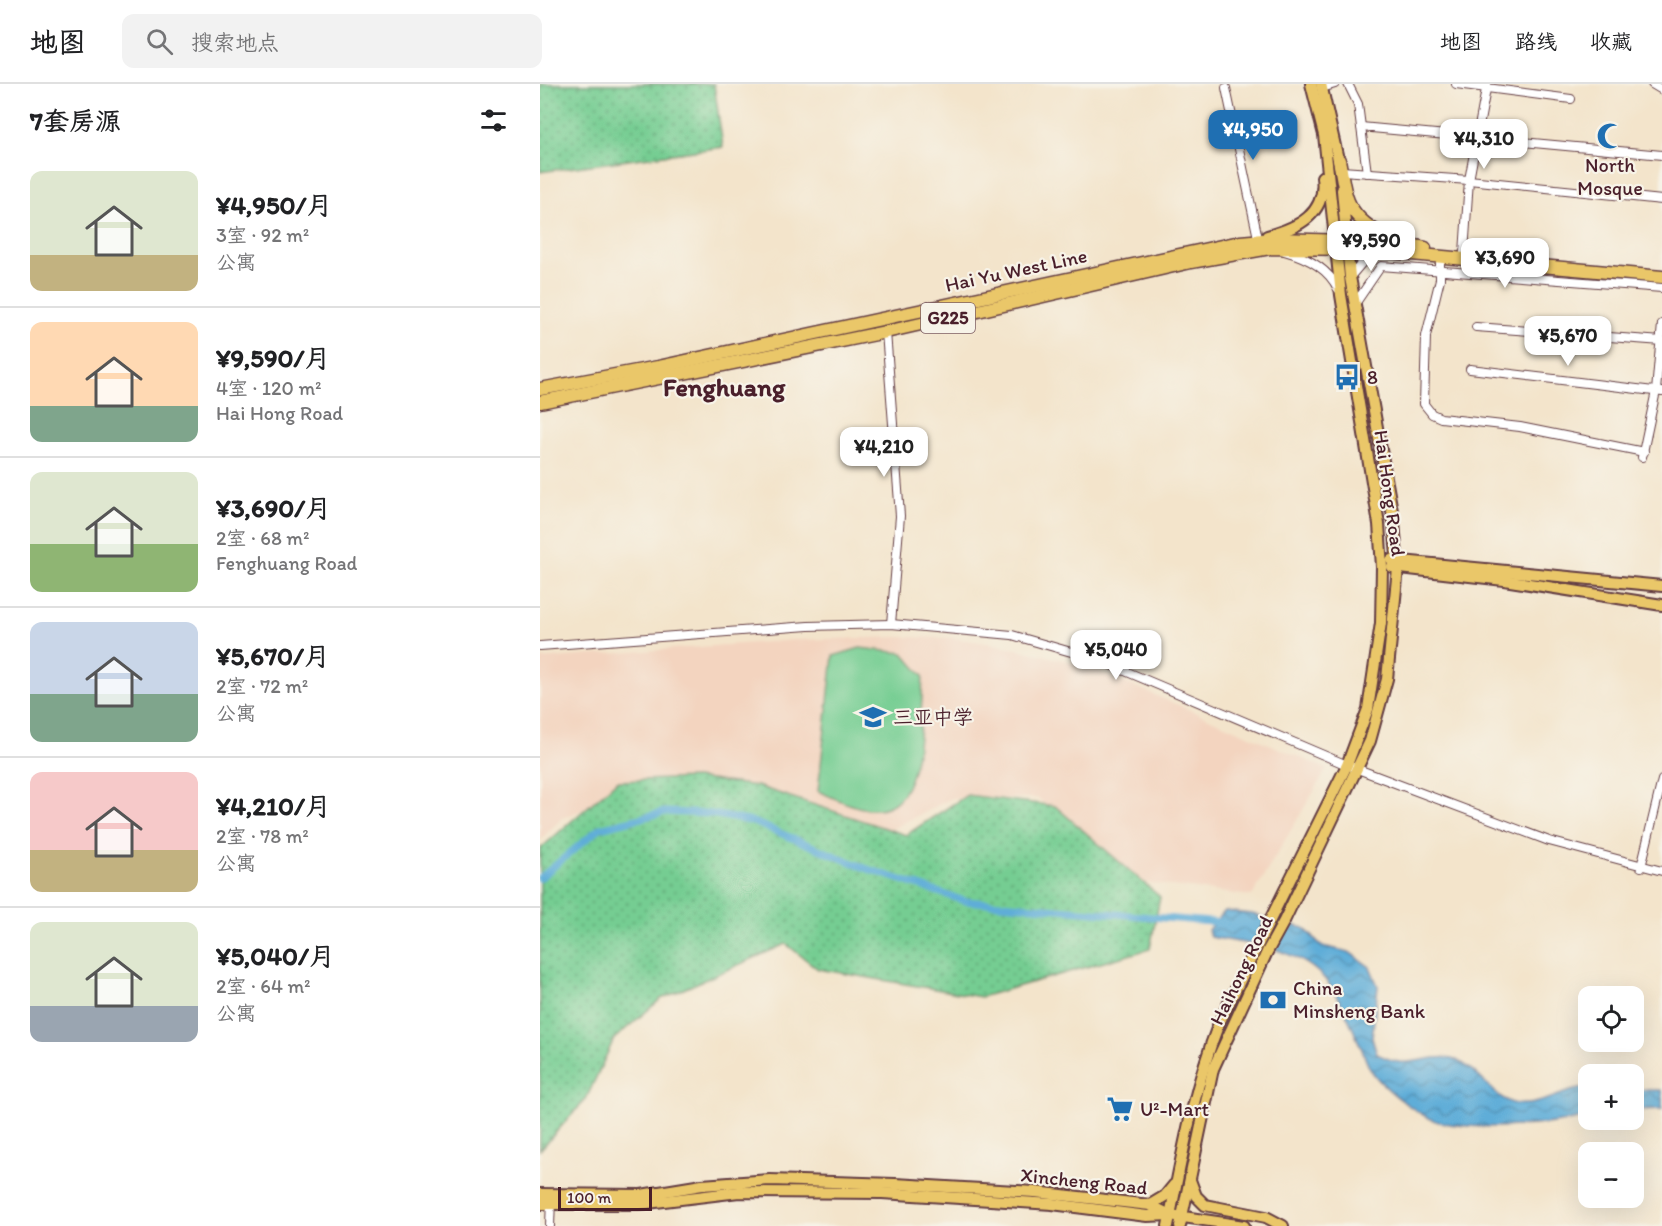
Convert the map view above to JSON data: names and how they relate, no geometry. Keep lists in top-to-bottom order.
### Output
{
  "streets": {
    "highway": ["Hai Yu West Line", "G225"],
    "main road": ["Hai Hong Road", "Haihong Road", "Xincheng Road"]
  },
  "crossings": [
    ["Hai Yu West Line", "G225"],
    ["Hai Yu West Line", "Hai Hong Road"],
    ["G225", "Hai Hong Road"],
    ["Hai Hong Road", "Haihong Road"],
    ["Haihong Road", "Xincheng Road"]
  ],
  "districts": ["Fenghuang"],
  "places": {
    "mosque": ["North Mosque"],
    "bus stop": ["8"],
    "school or university": ["三亚中学"],
    "bank": ["China Minsheng Bank"],
    "supermarket": ["U²-Mart"]
  },
  "scale_bar": "100 m",
  "page": {
    "header": "地图",
    "search": "搜索地点",
    "nav": ["地图", "路线", "收藏"],
    "heading": "7套房源",
    "price": [
      "¥4,950",
      "¥4,310",
      "¥9,590",
      "¥3,690",
      "¥5,670",
      "¥4,210",
      "¥5,040"
    ],
    "list": [
      {
        "name": "¥4,950/月",
        "note": "3室 · 92 m² · 公寓"
      },
      {
        "name": "¥9,590/月",
        "note": "4室 · 120 m² · Hai Hong Road"
      },
      {
        "name": "¥3,690/月",
        "note": "2室 · 68 m² · Fenghuang Road"
      },
      {
        "name": "¥5,670/月",
        "note": "2室 · 72 m² · 公寓"
      },
      {
        "name": "¥4,210/月",
        "note": "2室 · 78 m² · 公寓"
      },
      {
        "name": "¥5,040/月",
        "note": "2室 · 64 m² · 公寓"
      }
    ],
    "map_buttons": ["+", "−"],
    "scale": "100 m"
  }
}
